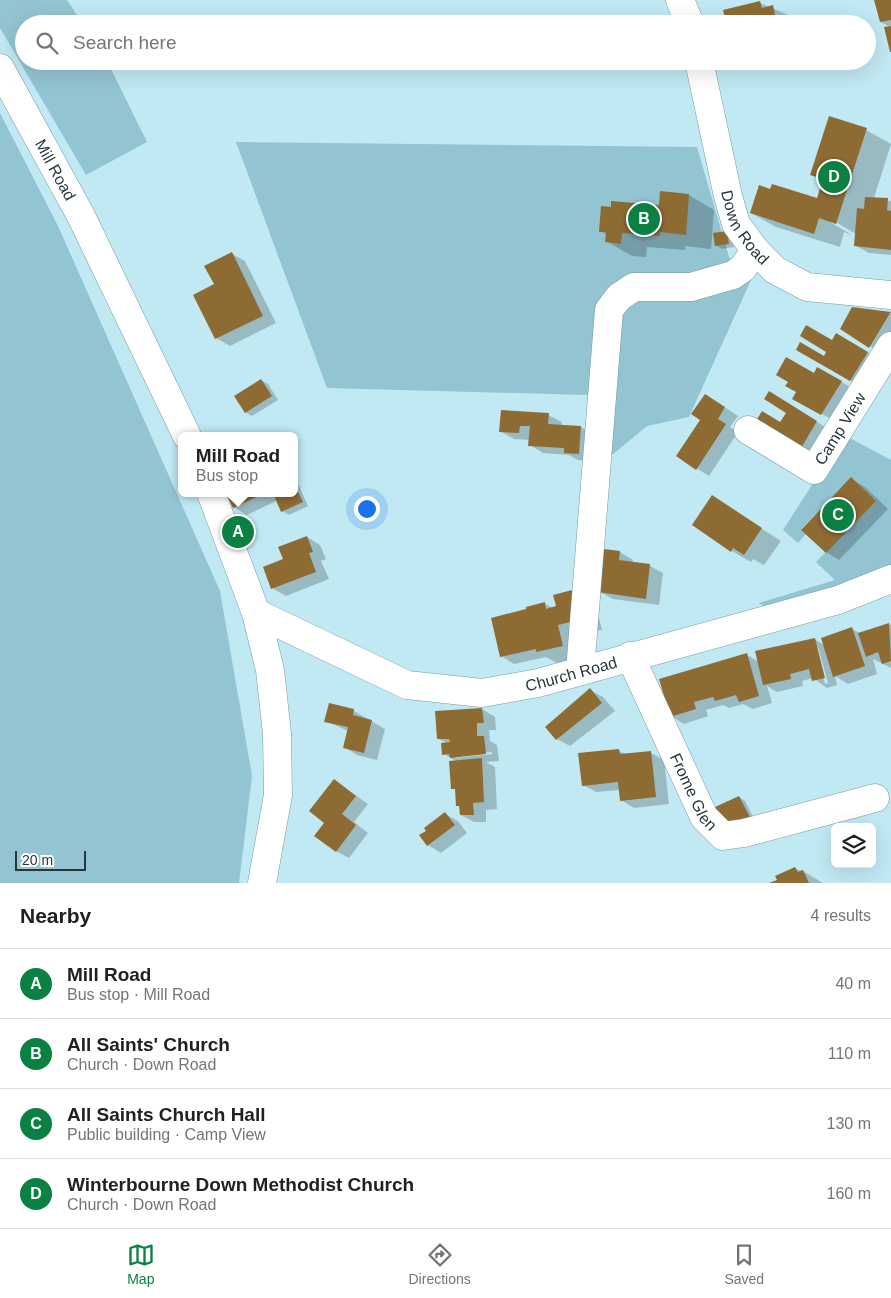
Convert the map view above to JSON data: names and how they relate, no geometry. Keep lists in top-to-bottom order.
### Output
{
  "streets": {
    "street": [
      "Mill Road",
      "Down Road",
      "Camp View",
      "Church Road",
      "Frome Glen"
    ]
  },
  "crossings": [
    ["Church Road", "Frome Glen"]
  ],
  "scale_bar": "20 m",
  "page": {
    "search": "Search here",
    "pins": [
      "D",
      "B",
      "C",
      "A"
    ],
    "popup": ["Mill Road", "Bus stop"],
    "scale": "20 m",
    "heading": ["Nearby", "4 results"],
    "list": [
      {
        "mark": "A",
        "name": "Mill Road",
        "note": "Bus stop · Mill Road",
        "value": "40 m"
      },
      {
        "mark": "B",
        "name": "All Saints' Church",
        "note": "Church · Down Road",
        "value": "110 m"
      },
      {
        "mark": "C",
        "name": "All Saints Church Hall",
        "note": "Public building · Camp View",
        "value": "130 m"
      },
      {
        "mark": "D",
        "name": "Winterbourne Down Methodist Church",
        "note": "Church · Down Road",
        "value": "160 m"
      }
    ],
    "nav": ["Map", "Directions", "Saved"]
  }
}
